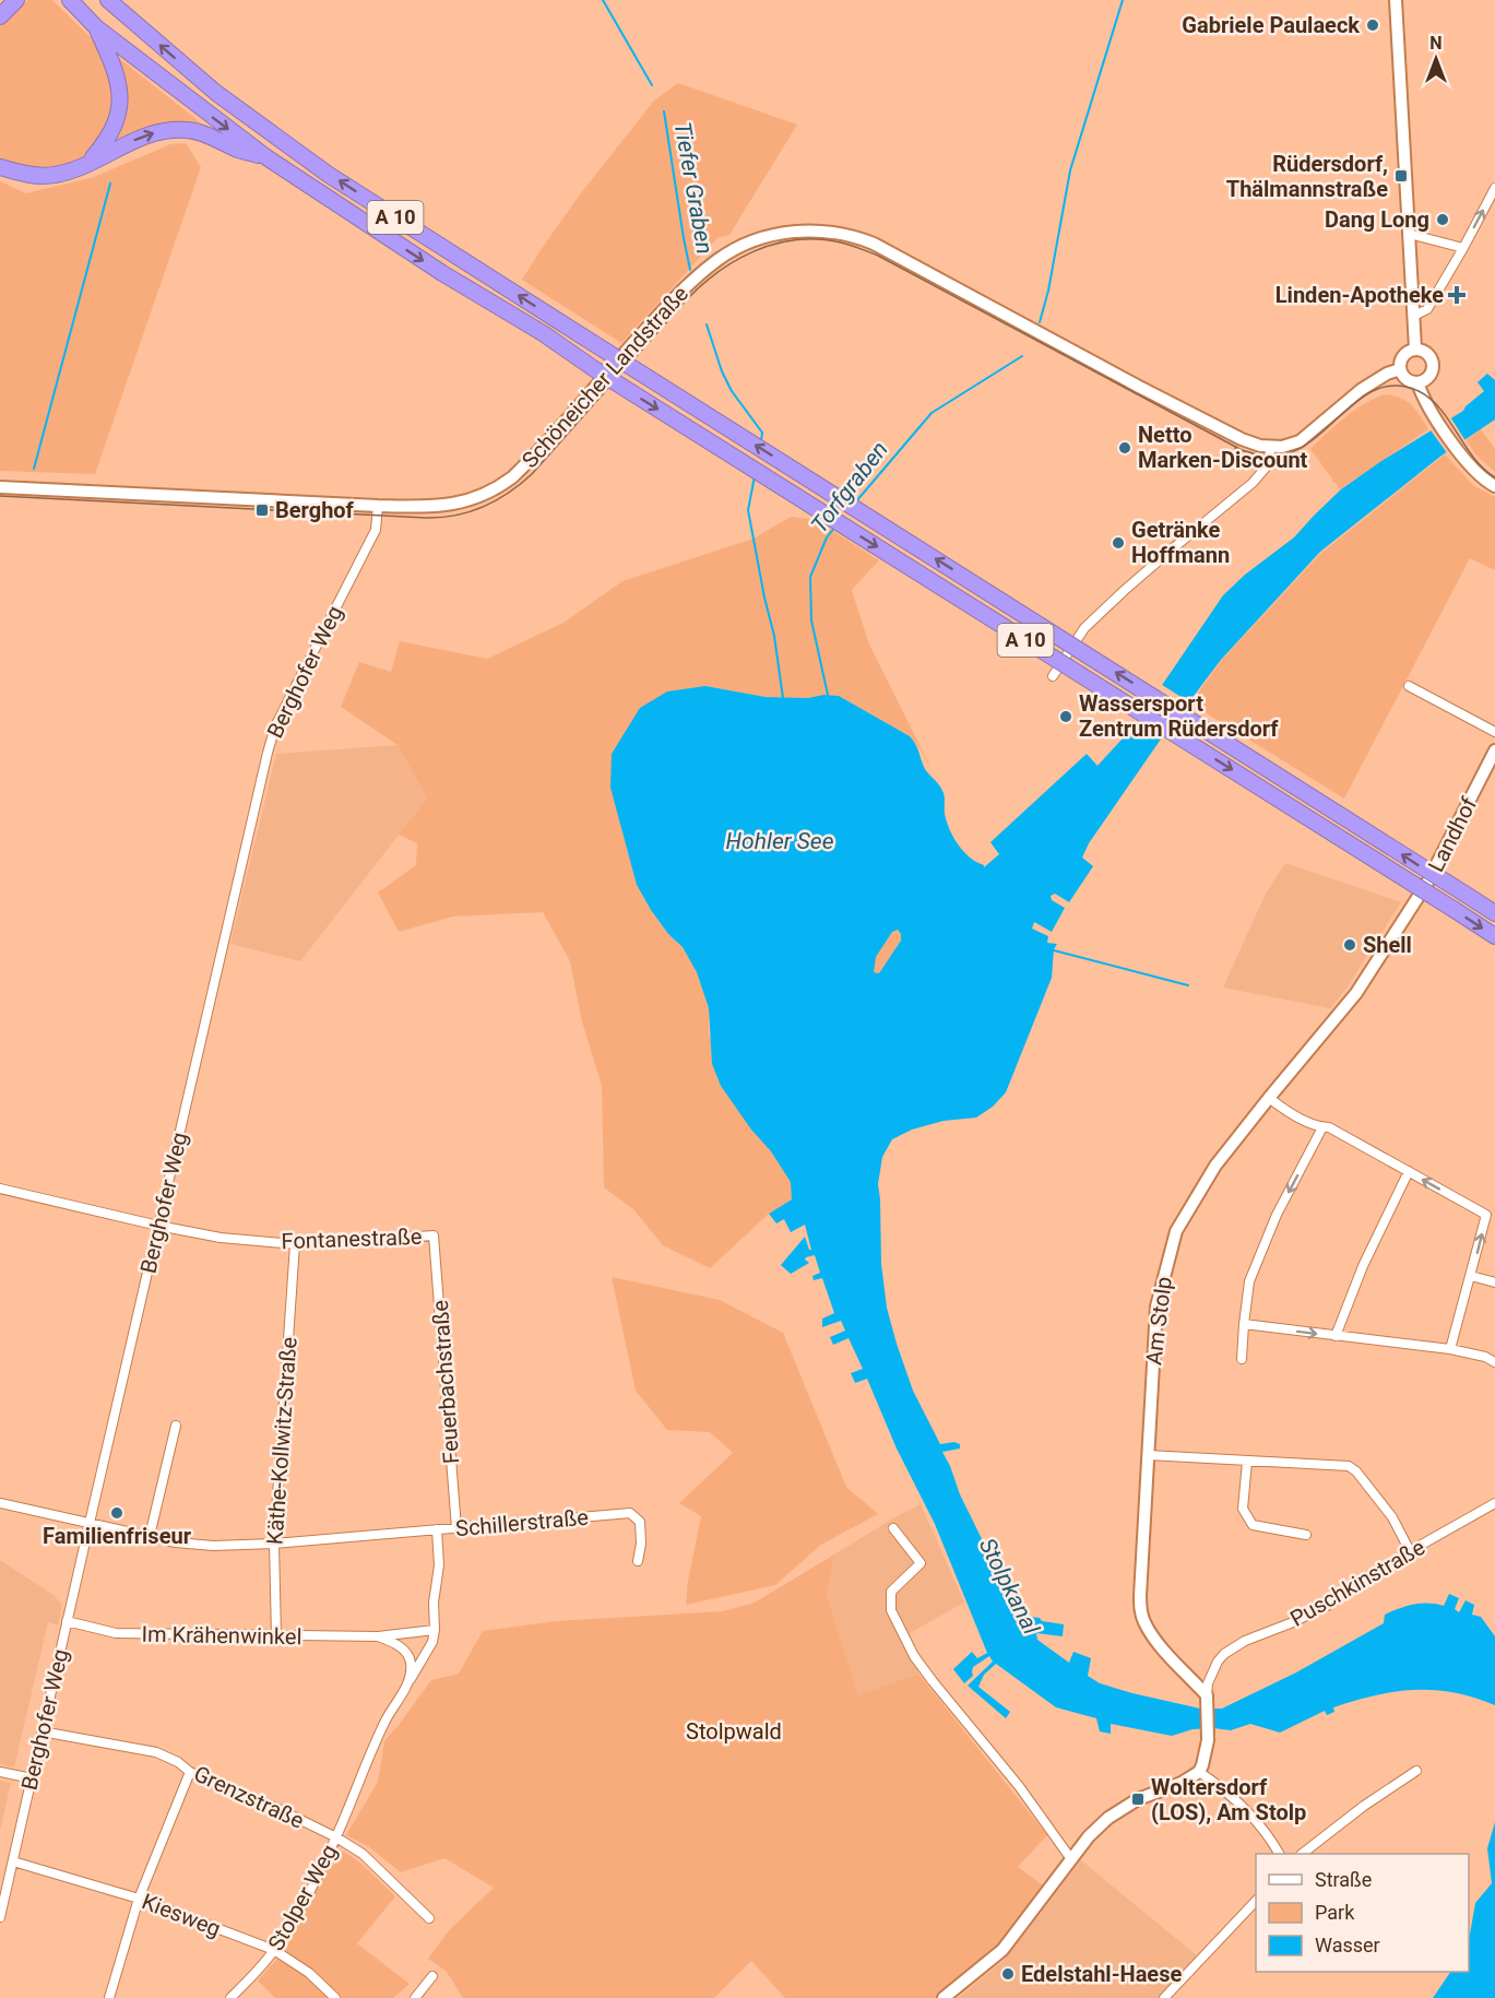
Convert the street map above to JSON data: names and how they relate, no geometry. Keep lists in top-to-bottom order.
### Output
{
  "streets": {
    "highway": ["A 10"],
    "main road": ["Schöneicher Landstraße", "Landhof", "Am Stolp"],
    "street": [
      "Berghofer Weg",
      "Fontanestraße",
      "Feuerbachstraße",
      "Käthe-Kollwitz-Straße",
      "Schillerstraße",
      "Puschkinstraße",
      "Im Krähenwinkel",
      "Grenzstraße",
      "Stolper Weg",
      "Kiesweg"
    ]
  },
  "crossings": [
    ["Schöneicher Landstraße", "Berghofer Weg"],
    ["Berghofer Weg", "Fontanestraße"],
    ["Berghofer Weg", "Im Krähenwinkel"],
    ["Berghofer Weg", "Grenzstraße"],
    ["Berghofer Weg", "Kiesweg"],
    ["Landhof", "Am Stolp"],
    ["Fontanestraße", "Feuerbachstraße"],
    ["Fontanestraße", "Käthe-Kollwitz-Straße"],
    ["Am Stolp", "Puschkinstraße"],
    ["Feuerbachstraße", "Schillerstraße"],
    ["Käthe-Kollwitz-Straße", "Im Krähenwinkel"],
    ["Schillerstraße", "Im Krähenwinkel"],
    ["Im Krähenwinkel", "Stolper Weg"],
    ["Grenzstraße", "Stolper Weg"],
    ["Stolper Weg", "Kiesweg"]
  ],
  "water": [
    "Tiefer Graben",
    "Torfgraben",
    "Hohler See",
    "Stolpkanal"
  ],
  "parks": ["Stolpwald"],
  "places": {
    "other": [
      "Gabriele Paulaeck",
      "Dang Long",
      "Netto Marken-Discount",
      "Getränke Hoffmann",
      "Wassersport Zentrum Rüdersdorf",
      "Shell",
      "Familienfriseur",
      "Edelstahl-Haese"
    ],
    "transit": ["Rüdersdorf, Thälmannstraße", "Berghof", "Woltersdorf (LOS), Am Stolp"],
    "health": ["Linden-Apotheke"]
  },
  "legend": ["Straße", "Park", "Wasser"],
  "north": "top"
}
